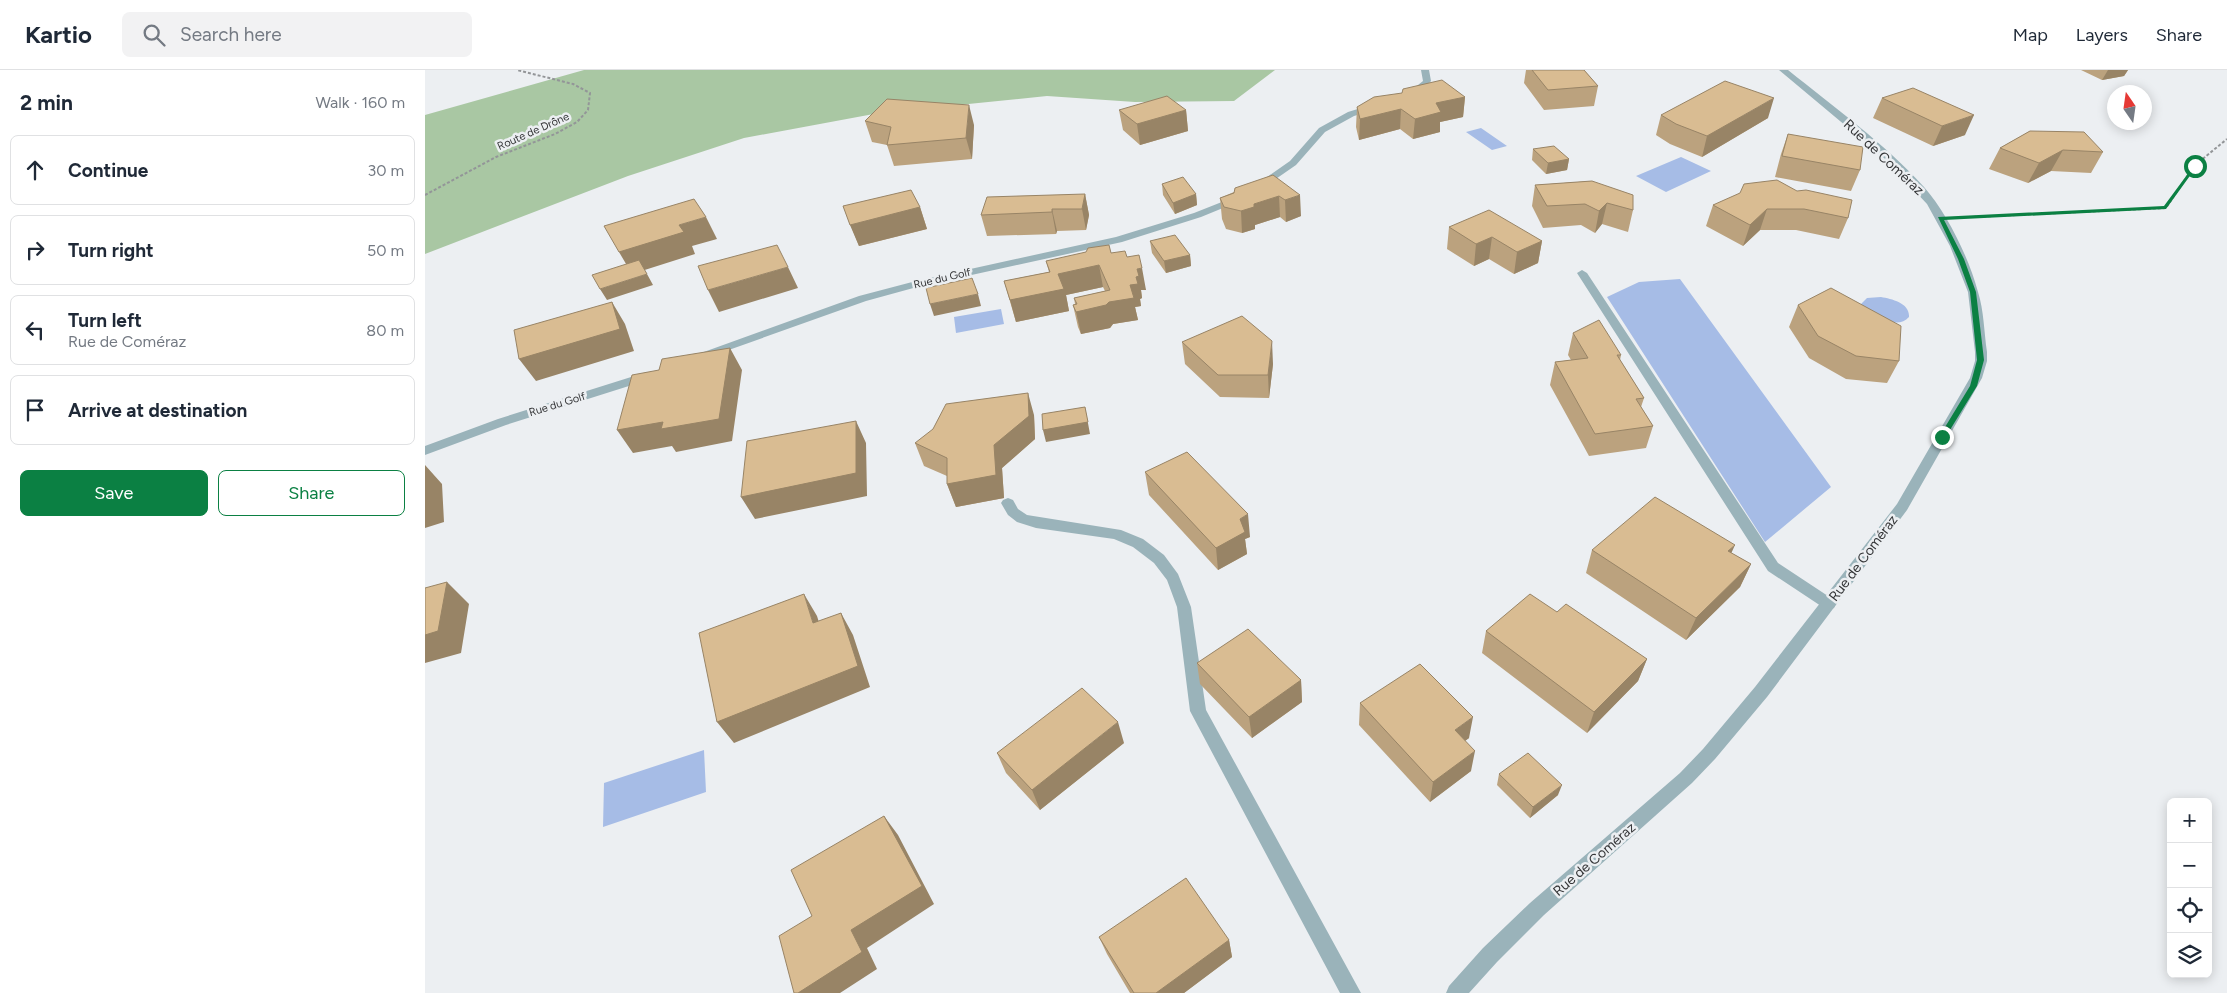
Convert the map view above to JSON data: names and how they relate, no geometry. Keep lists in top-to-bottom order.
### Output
{
  "streets": {
    "street": ["Rue de Coméraz", "Rue du Golf"],
    "path": ["Route de Drône"]
  },
  "north": "top",
  "page": {
    "header": "Kartio",
    "search": "Search here",
    "nav": ["Map", "Layers", "Share"],
    "heading": ["2 min", "Walk · 160 m"],
    "list": [
      ["Continue", "30 m"],
      ["Turn right", "50 m"],
      ["Turn left", "Rue de Coméraz", "80 m"],
      "Arrive at destination"
    ],
    "buttons": ["Save", "Share"],
    "map_buttons": ["+", "−"]
  }
}
